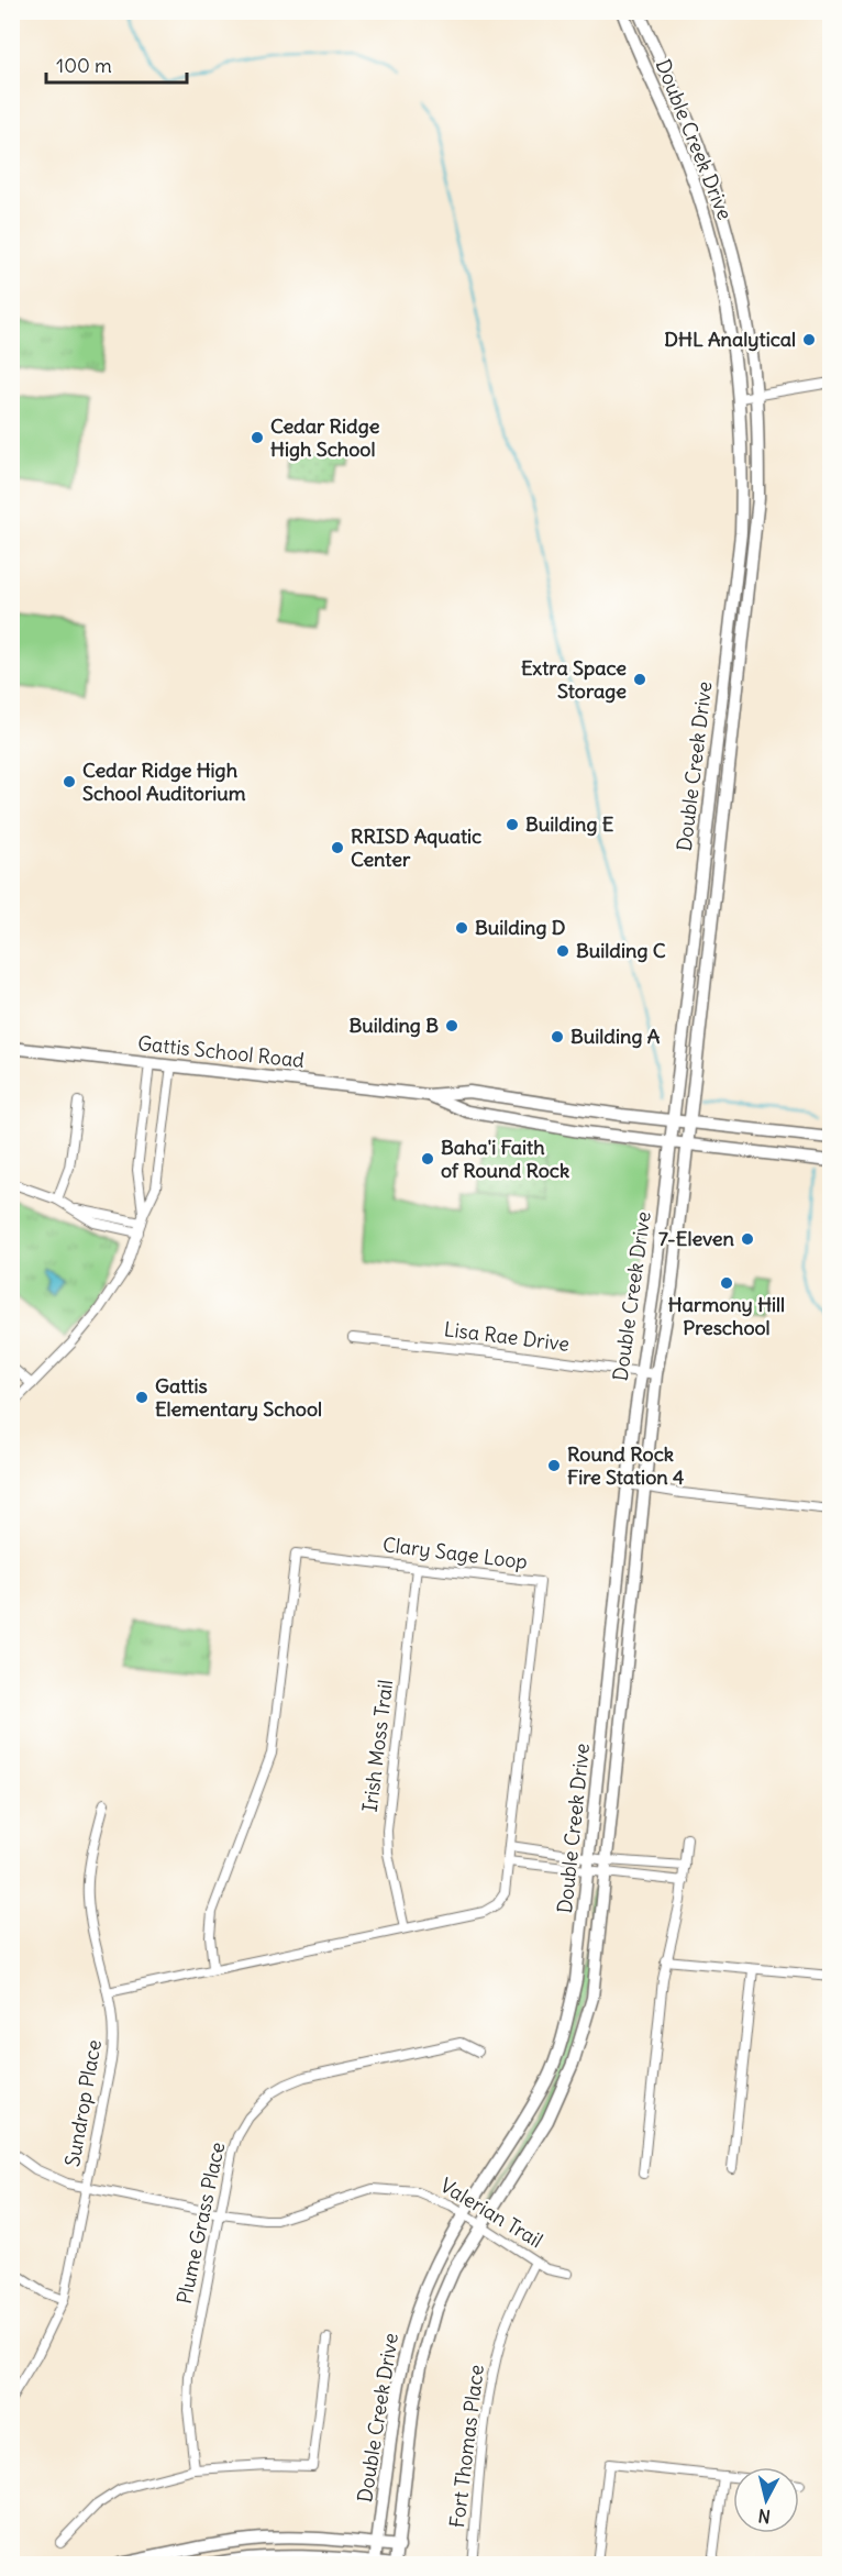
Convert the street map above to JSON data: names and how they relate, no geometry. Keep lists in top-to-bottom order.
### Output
{
  "streets": {
    "street": [
      "Double Creek Drive",
      "Gattis School Road",
      "Lisa Rae Drive",
      "Clary Sage Loop",
      "Irish Moss Trail",
      "Sundrop Place",
      "Valerian Trail",
      "Plume Grass Place",
      "Fort Thomas Place"
    ]
  },
  "crossings": [
    ["Double Creek Drive", "Gattis School Road"],
    ["Double Creek Drive", "Lisa Rae Drive"],
    ["Double Creek Drive", "Valerian Trail"],
    ["Clary Sage Loop", "Irish Moss Trail"],
    ["Clary Sage Loop", "Sundrop Place"],
    ["Sundrop Place", "Valerian Trail"],
    ["Valerian Trail", "Plume Grass Place"],
    ["Valerian Trail", "Fort Thomas Place"]
  ],
  "places": [
    "DHL Analytical",
    "Cedar Ridge High School",
    "Extra Space Storage",
    "Cedar Ridge High School Auditorium",
    "Building E",
    "RRISD Aquatic Center",
    "Building D",
    "Building C",
    "Building B",
    "Building A",
    "Baha'i Faith of Round Rock",
    "7-Eleven",
    "Harmony Hill Preschool",
    "Gattis Elementary School",
    "Round Rock Fire Station 4"
  ],
  "scale_bar": "100 m",
  "north": "bottom"
}
